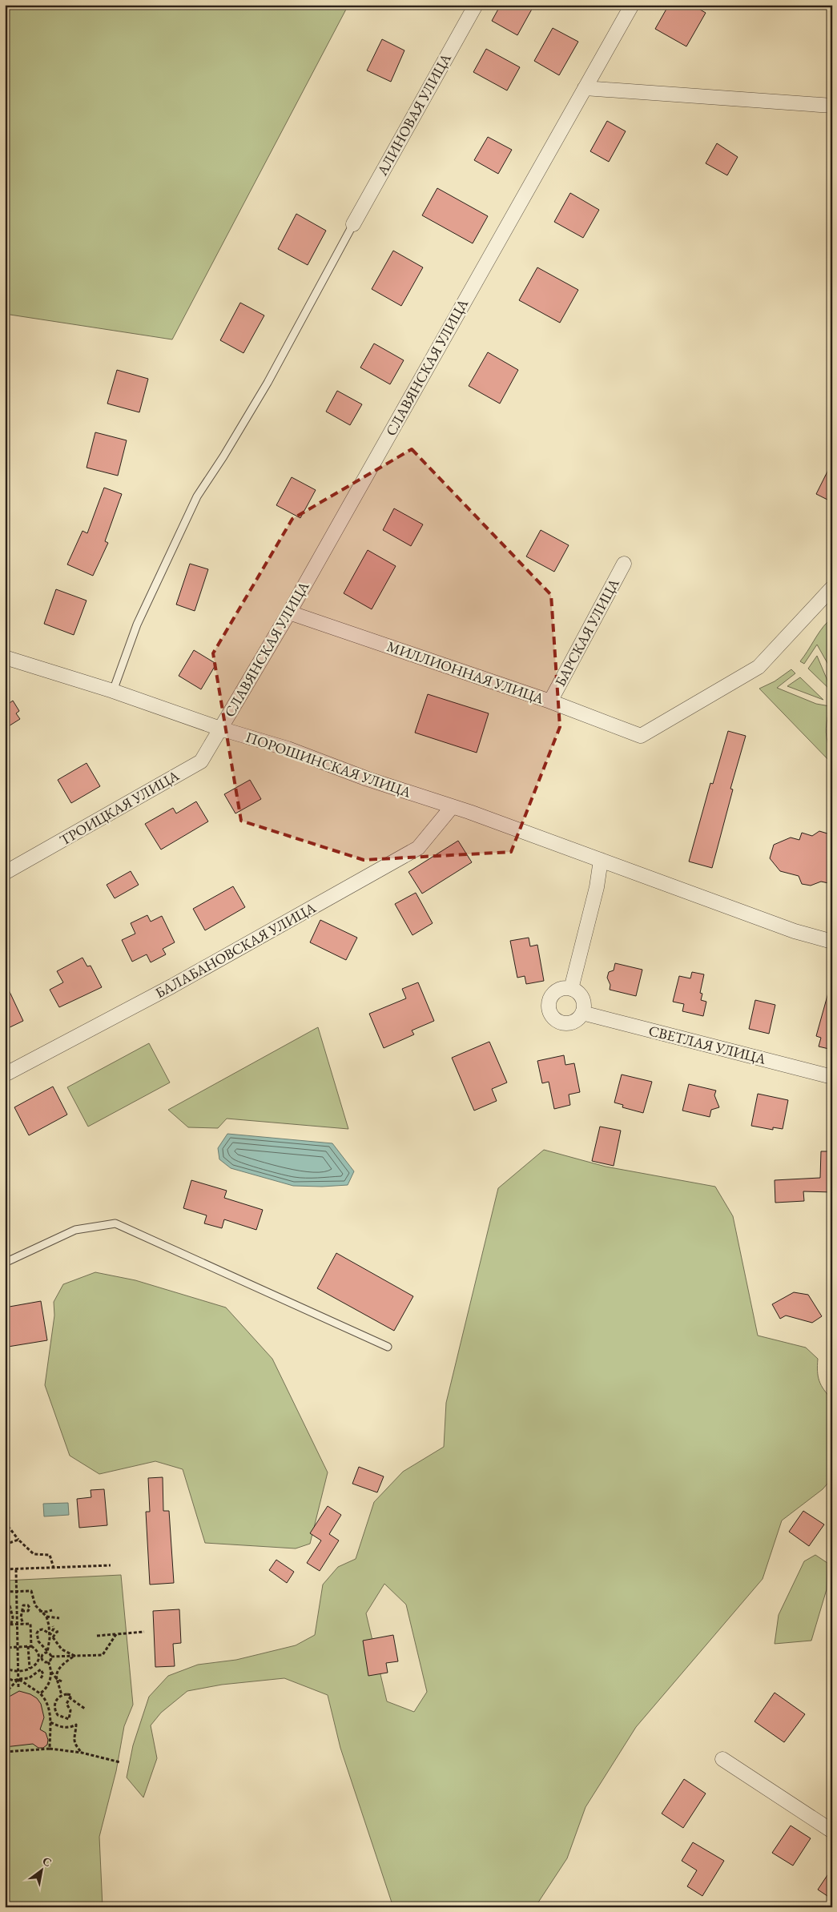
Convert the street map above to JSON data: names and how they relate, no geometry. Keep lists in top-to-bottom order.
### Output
{
  "streets": {
    "street": [
      "АЛИНОВАЯ УЛИЦА",
      "СЛАВЯНСКАЯ УЛИЦА",
      "БАРСКАЯ УЛИЦА",
      "МИЛЛИОННАЯ УЛИЦА",
      "ПОРОШИНСКАЯ УЛИЦА",
      "ТРОИЦКАЯ УЛИЦА",
      "БАЛАБАНОВСКАЯ УЛИЦА",
      "СВЕТЛАЯ УЛИЦА"
    ]
  },
  "crossings": [
    ["СЛАВЯНСКАЯ УЛИЦА", "МИЛЛИОННАЯ УЛИЦА"],
    ["СЛАВЯНСКАЯ УЛИЦА", "ПОРОШИНСКАЯ УЛИЦА"],
    ["СЛАВЯНСКАЯ УЛИЦА", "ТРОИЦКАЯ УЛИЦА"],
    ["БАРСКАЯ УЛИЦА", "МИЛЛИОННАЯ УЛИЦА"],
    ["ПОРОШИНСКАЯ УЛИЦА", "ТРОИЦКАЯ УЛИЦА"],
    ["ПОРОШИНСКАЯ УЛИЦА", "БАЛАБАНОВСКАЯ УЛИЦА"]
  ],
  "north": "top right"
}
